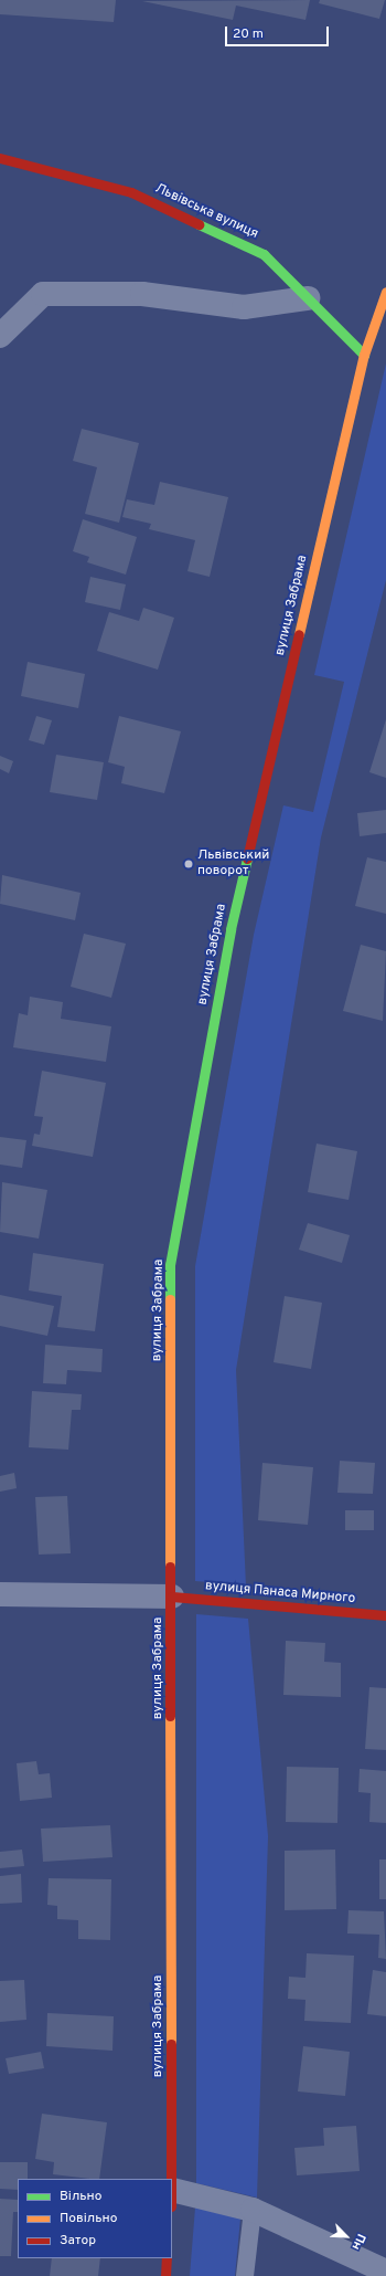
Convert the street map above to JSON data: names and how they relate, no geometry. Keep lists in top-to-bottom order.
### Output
{
  "streets": {
    "main road": ["Львівська вулиця", "вулиця Забрама", "вулиця Панаса Мирного"]
  },
  "crossings": [
    ["Львівська вулиця", "вулиця Забрама"],
    ["вулиця Забрама", "вулиця Панаса Мирного"]
  ],
  "places": ["Львівський поворот"],
  "legend": ["Вільно", "Повільно", "Затор"],
  "scale_bar": "20 m",
  "north": "bottom right"
}
